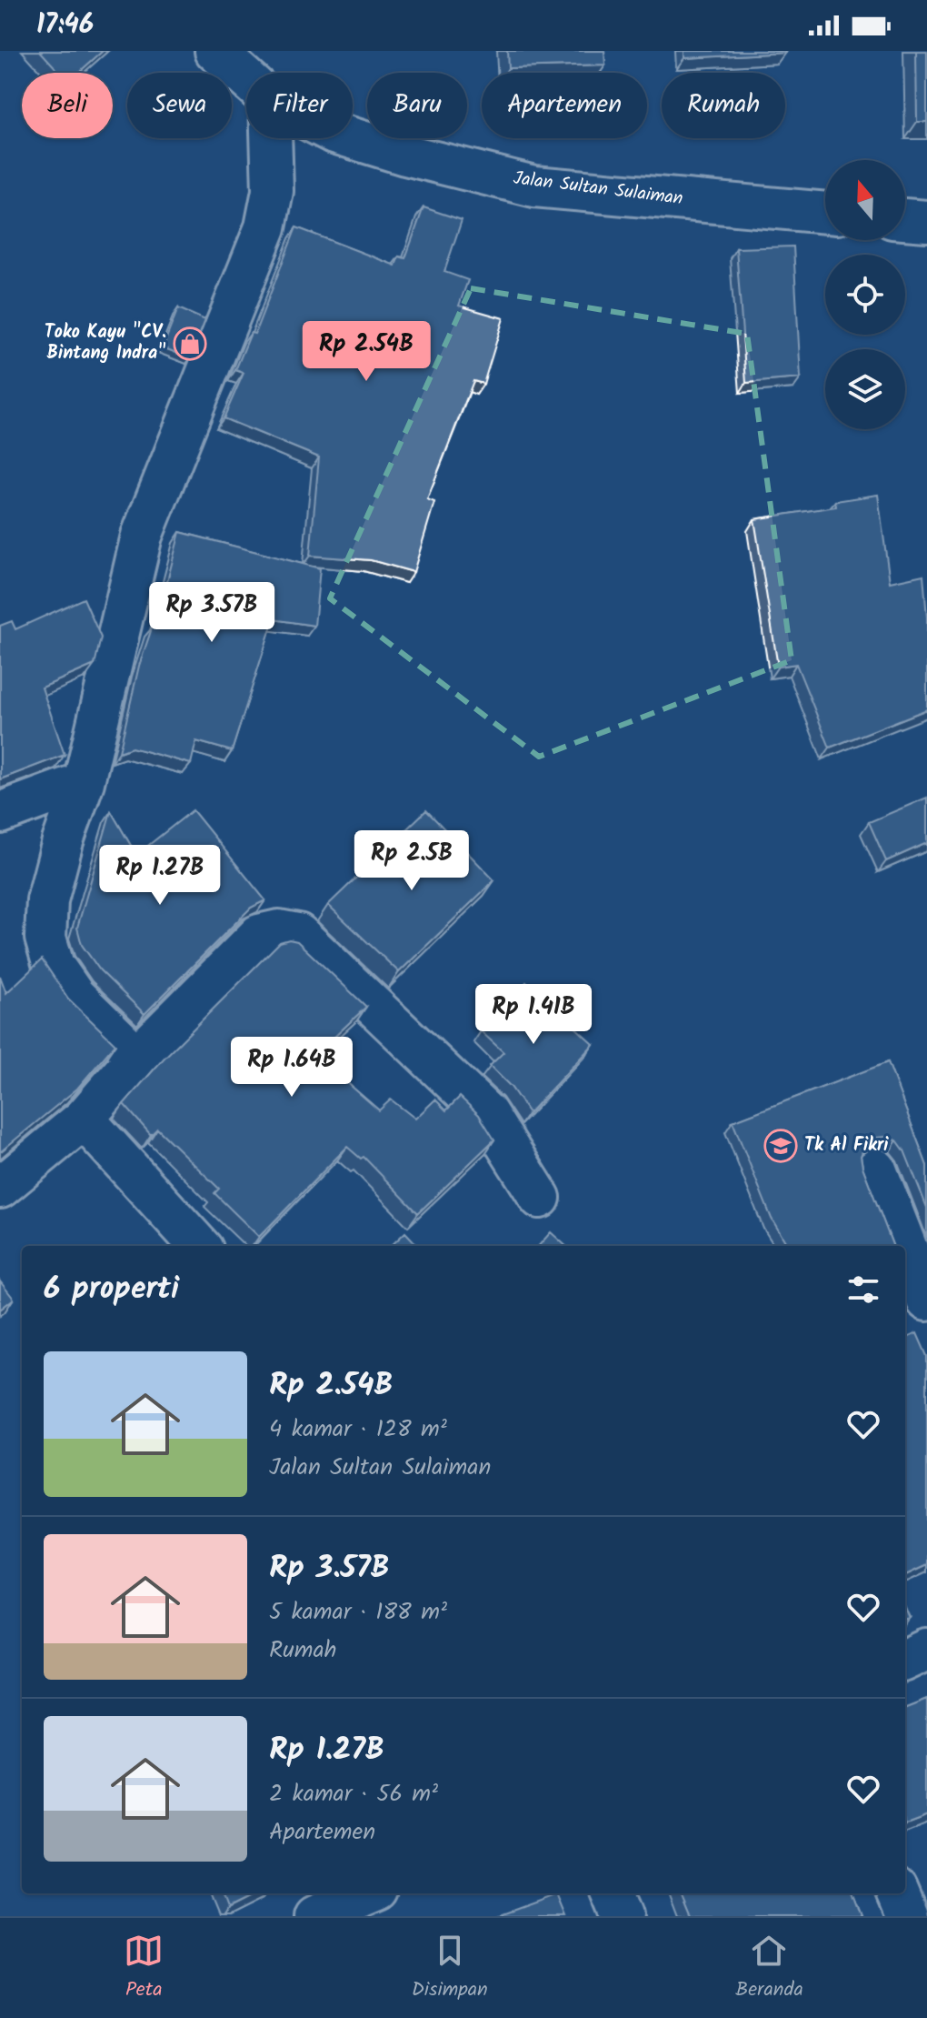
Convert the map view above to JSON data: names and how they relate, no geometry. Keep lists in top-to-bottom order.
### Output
{
  "streets": {
    "street": ["Jalan Sultan Sulaiman"]
  },
  "places": {
    "shop": ["Toko Kayu \"CV. Bintang Indra\""],
    "school or university": ["Tk Al Fikri"]
  },
  "north": "top",
  "page": {
    "status": "17:46",
    "chip": [
      "Beli",
      "Sewa",
      "Filter",
      "Baru",
      "Apartemen",
      "Rumah"
    ],
    "price": [
      "Rp 2.54B",
      "Rp 3.57B",
      "Rp 2.5B",
      "Rp 1.27B",
      "Rp 1.41B",
      "Rp 1.64B"
    ],
    "heading": "6 properti",
    "list": [
      {
        "name": "Rp 2.54B",
        "note": "4 kamar · 128 m² · Jalan Sultan Sulaiman"
      },
      {
        "name": "Rp 3.57B",
        "note": "5 kamar · 188 m² · Rumah"
      },
      {
        "name": "Rp 1.27B",
        "note": "2 kamar · 56 m² · Apartemen"
      }
    ],
    "tabs": ["Peta", "Disimpan", "Beranda"]
  }
}
